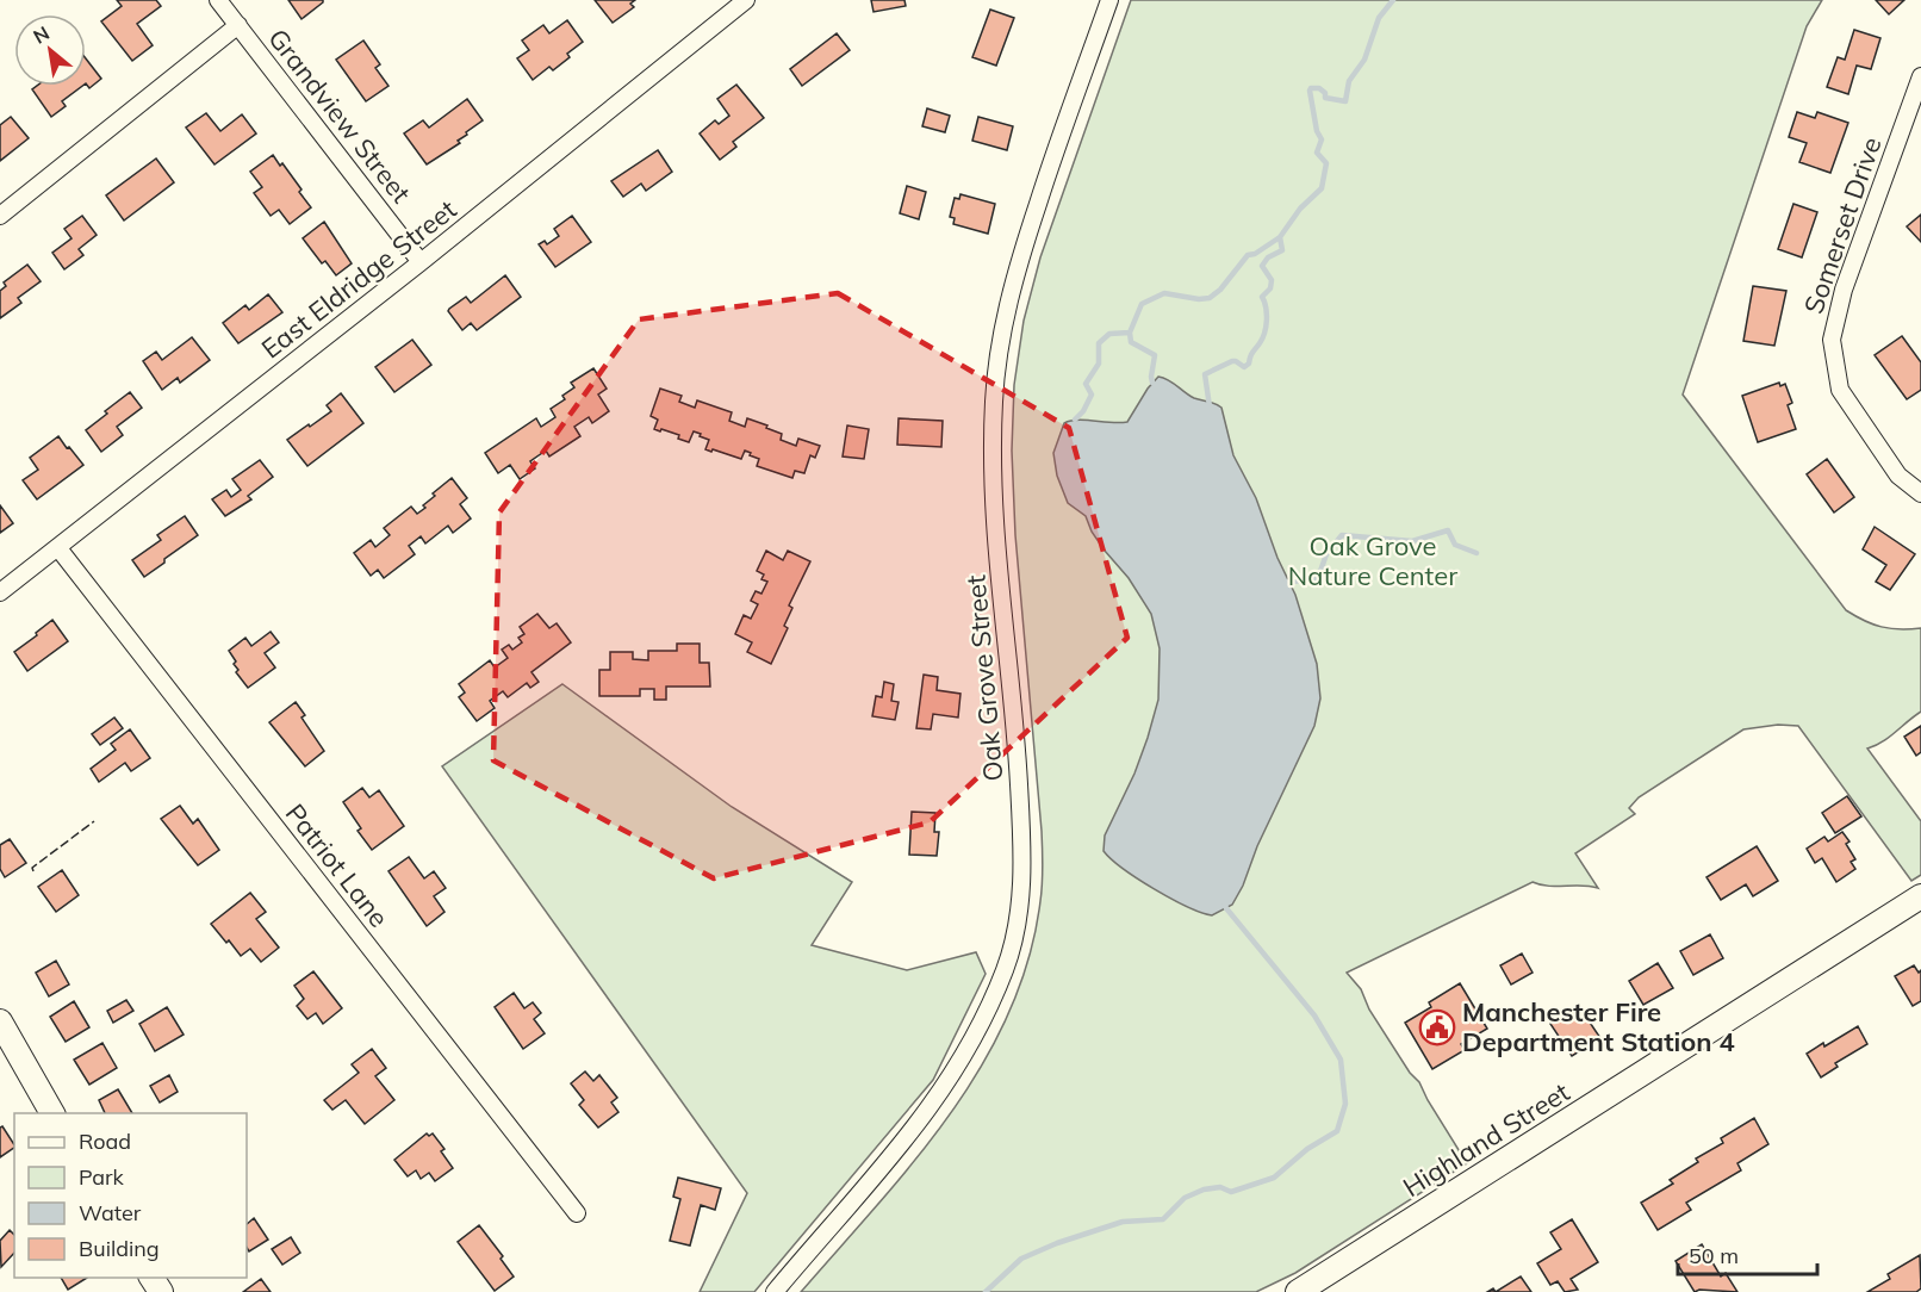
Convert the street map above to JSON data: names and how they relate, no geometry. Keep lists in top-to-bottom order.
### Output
{
  "streets": {
    "main road": ["Highland Street"],
    "street": [
      "Grandview Street",
      "Somerset Drive",
      "East Eldridge Street",
      "Oak Grove Street",
      "Patriot Lane"
    ]
  },
  "crossings": [
    ["Grandview Street", "East Eldridge Street"],
    ["East Eldridge Street", "Patriot Lane"]
  ],
  "parks": ["Oak Grove Nature Center"],
  "places": {
    "public building": ["Manchester Fire Department Station 4"]
  },
  "legend": [
    "Road",
    "Park",
    "Water",
    "Building"
  ],
  "scale_bar": "50 m",
  "north": "top left"
}
